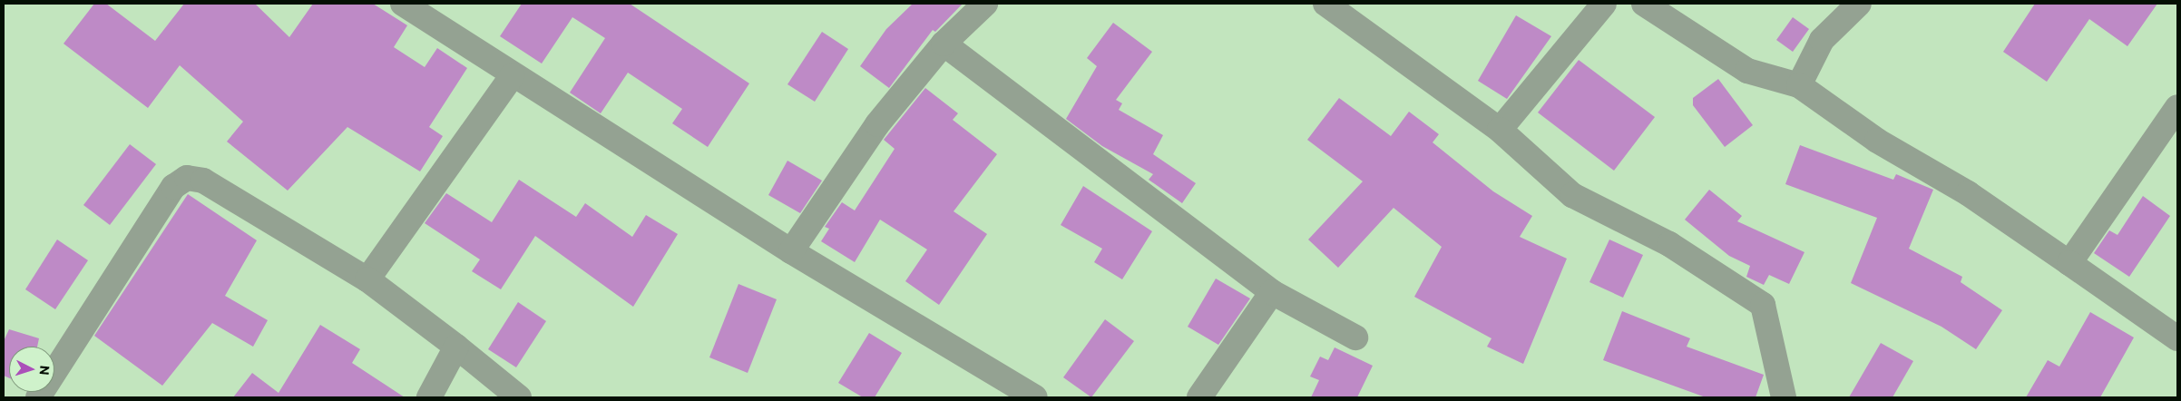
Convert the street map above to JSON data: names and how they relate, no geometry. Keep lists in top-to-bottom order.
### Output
{
  "north": "right"
}
